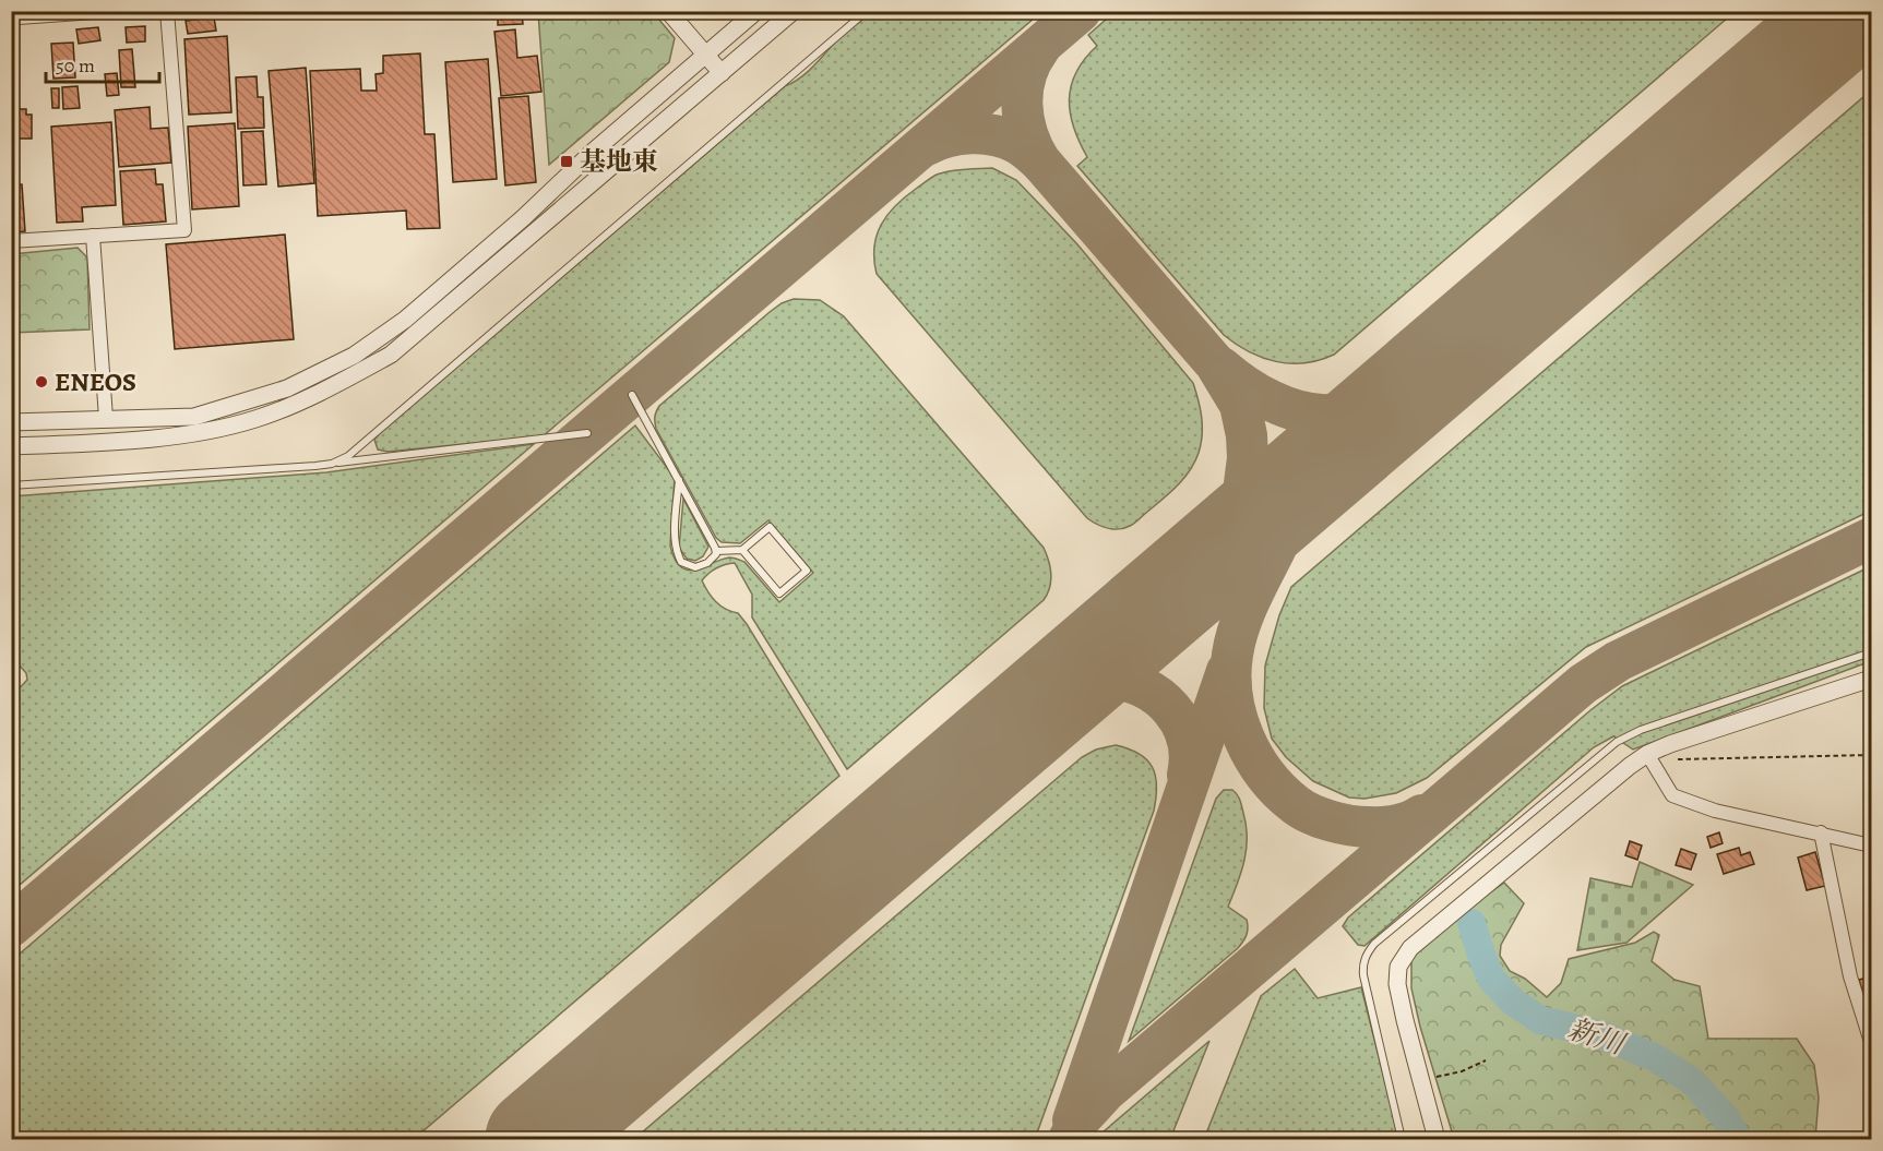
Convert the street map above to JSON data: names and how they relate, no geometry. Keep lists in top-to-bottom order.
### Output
{
  "water": ["新川"],
  "places": {
    "transit": ["基地東"],
    "other": ["ENEOS"]
  },
  "scale_bar": "50 m"
}
